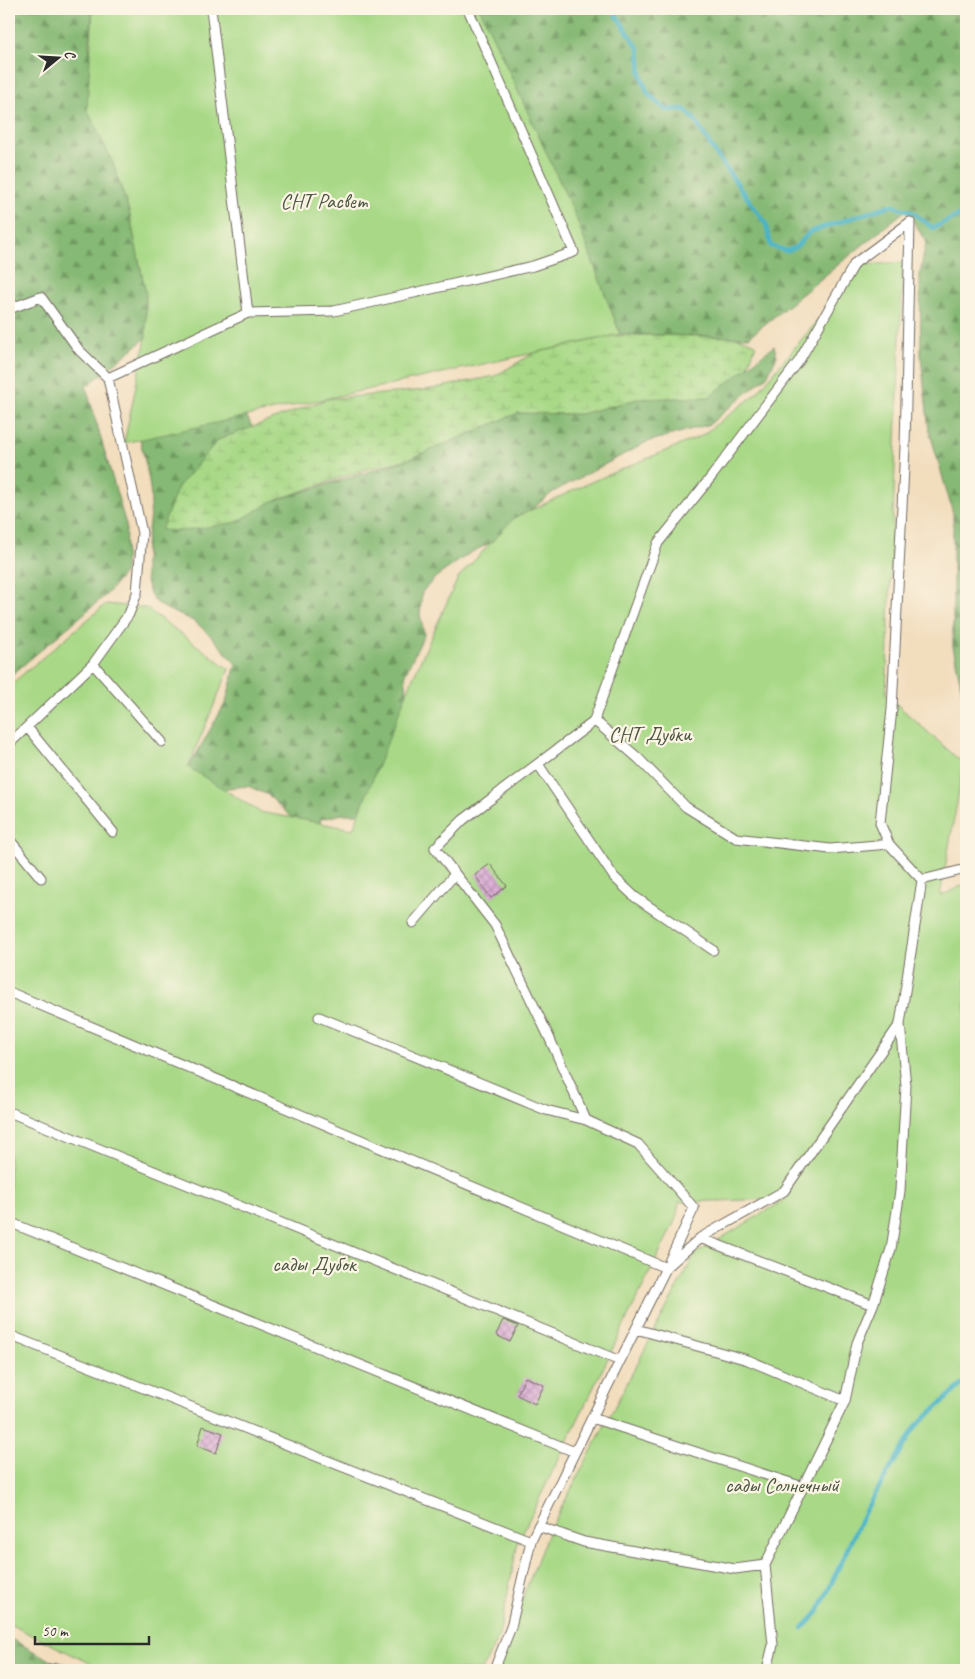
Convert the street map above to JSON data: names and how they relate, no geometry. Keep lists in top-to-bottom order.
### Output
{
  "parks": [
    "СНТ Расвет",
    "СНТ Дубки",
    "сады Дубок",
    "сады Солнечный"
  ],
  "scale_bar": "50 m",
  "north": "right"
}
